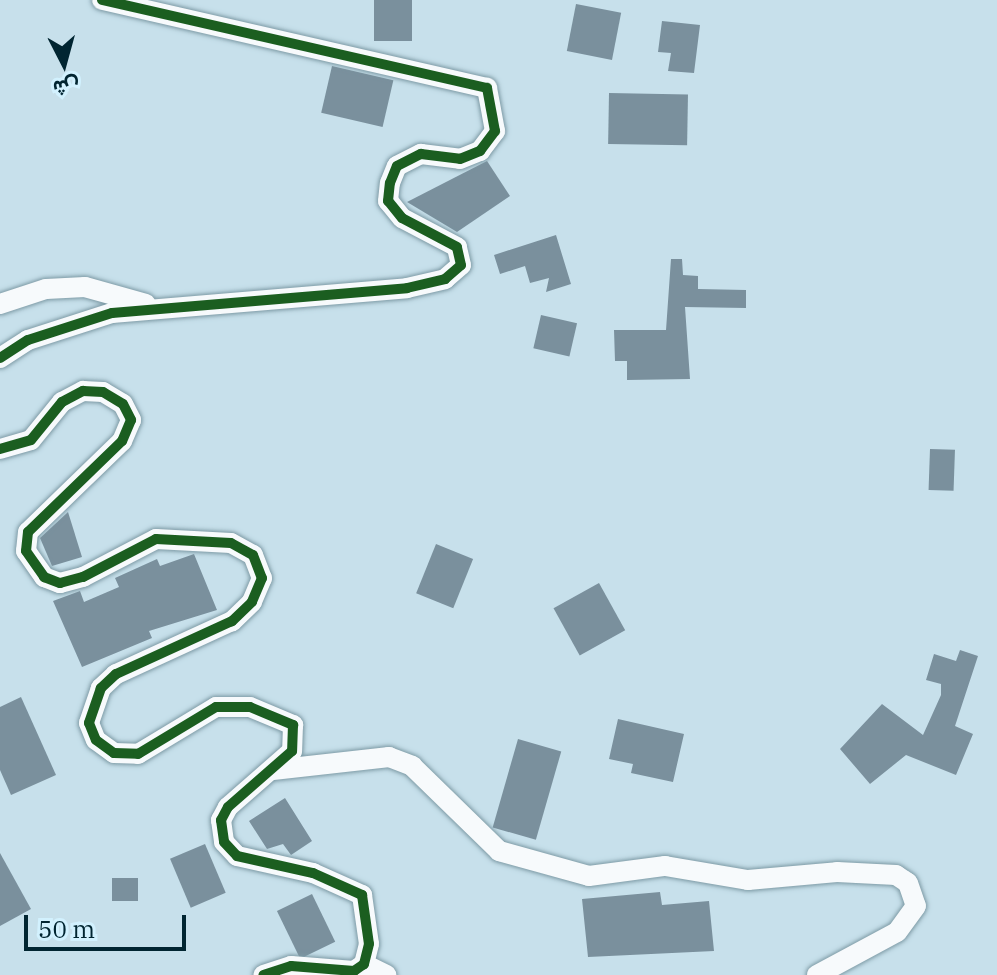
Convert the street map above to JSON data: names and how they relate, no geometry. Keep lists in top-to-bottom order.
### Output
{
  "scale_bar": "50 m",
  "north": "bottom"
}
